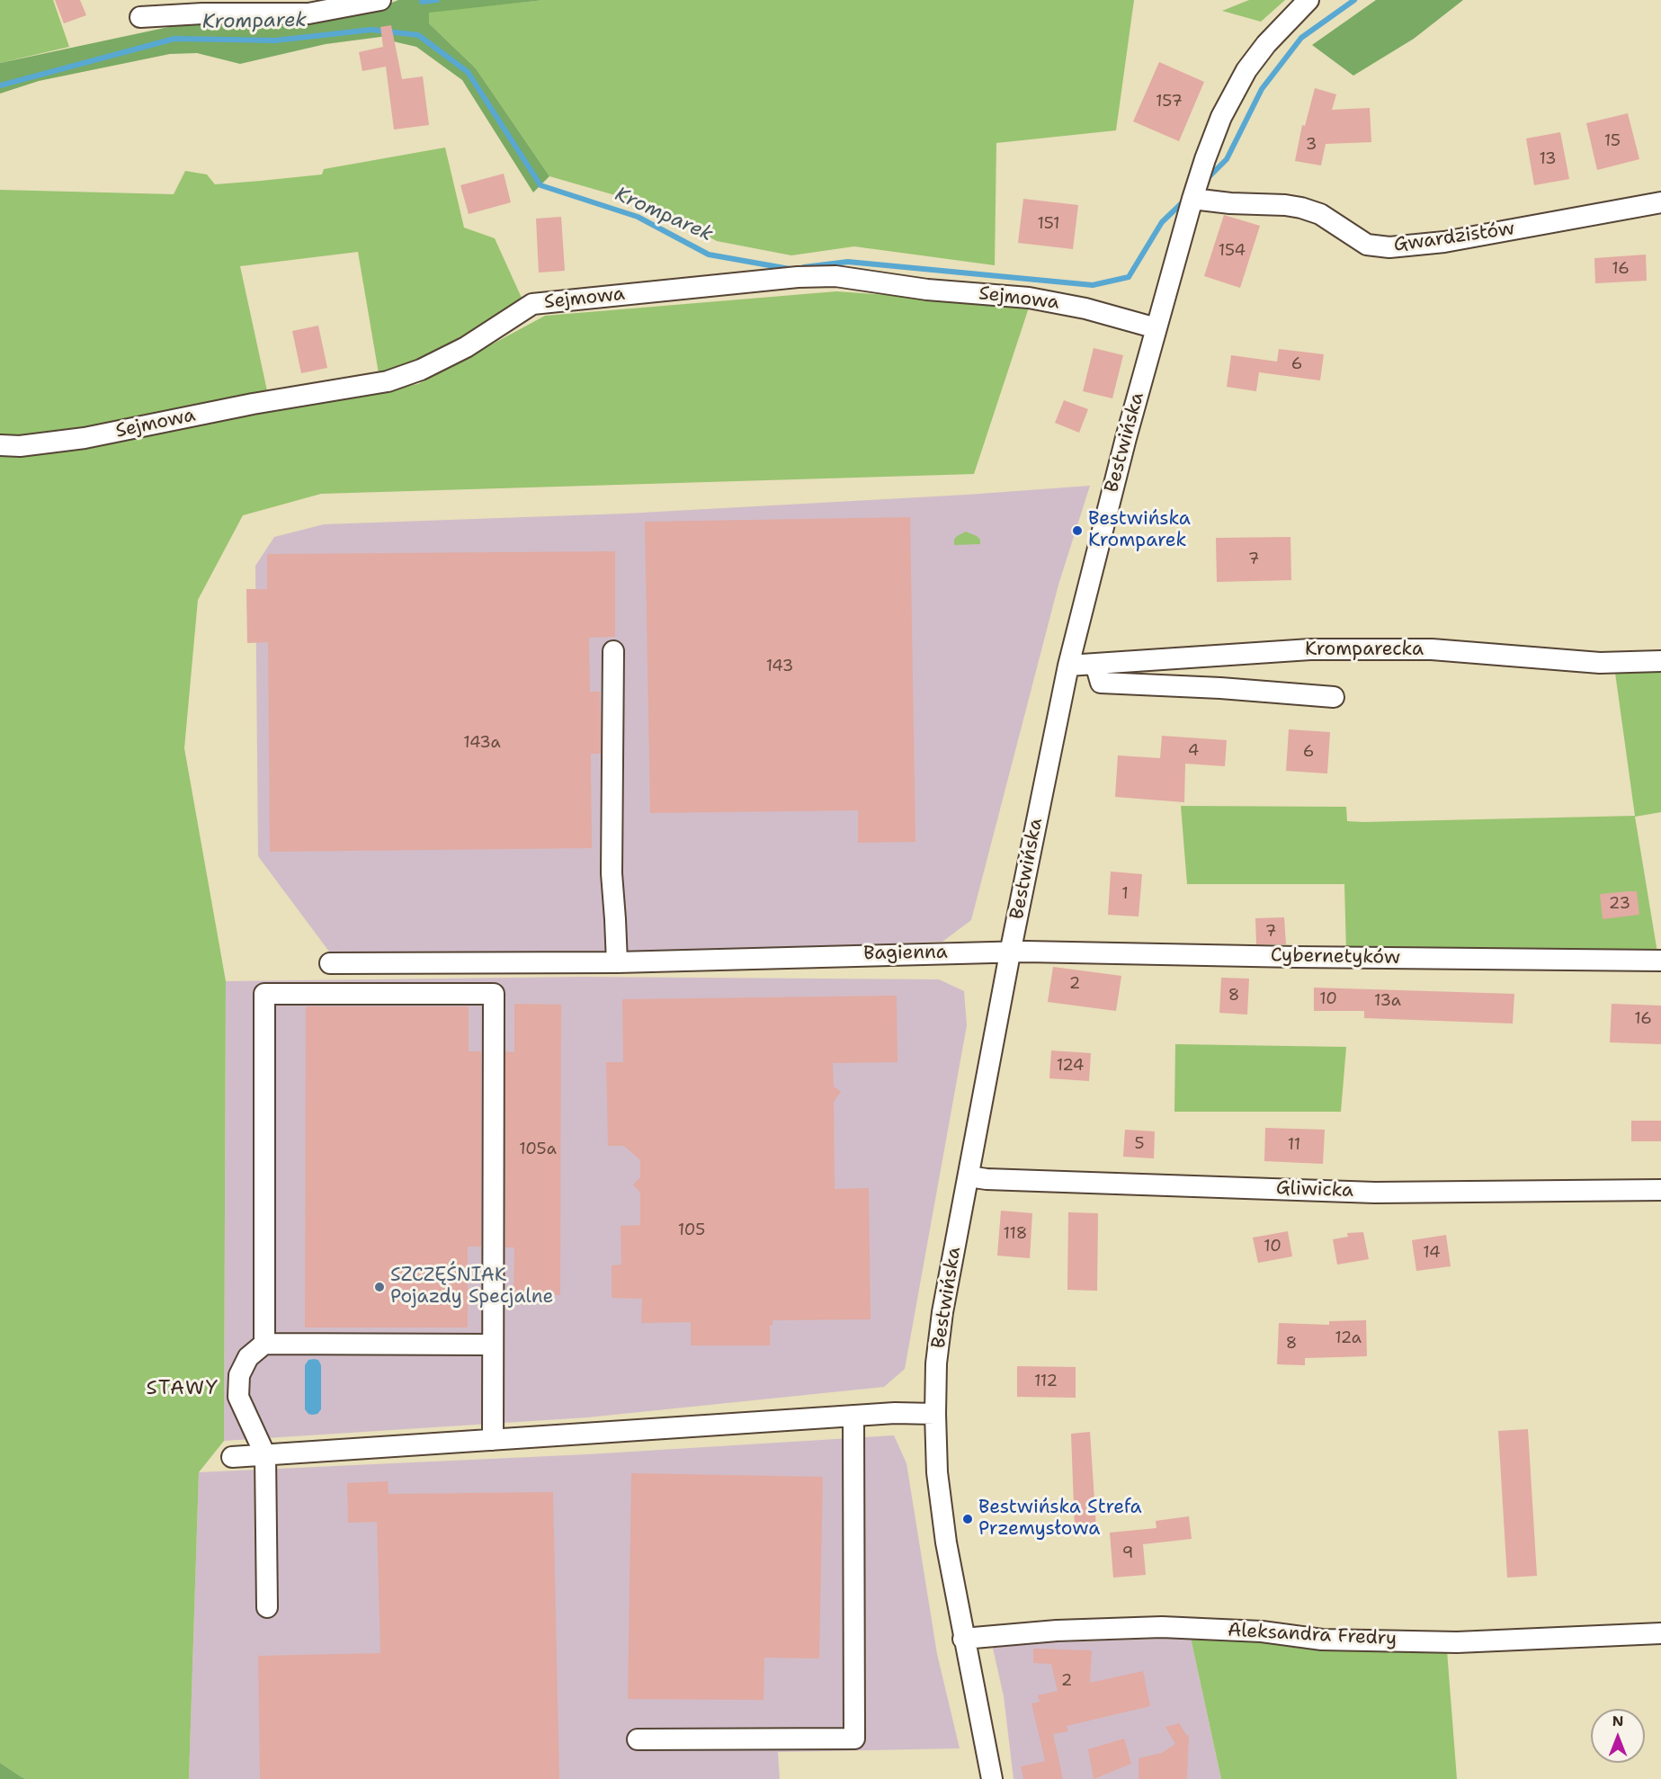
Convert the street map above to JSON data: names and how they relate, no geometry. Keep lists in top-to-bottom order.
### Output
{
  "streets": {
    "street": [
      "Gwardzistów",
      "Sejmowa",
      "Bestwińska",
      "Kromparecka",
      "Bagienna",
      "Cybernetyków",
      "Gliwicka",
      "Aleksandra Fredry"
    ]
  },
  "crossings": [
    ["Gwardzistów", "Bestwińska"],
    ["Sejmowa", "Bestwińska"],
    ["Bestwińska", "Kromparecka"],
    ["Bestwińska", "Bagienna"],
    ["Bestwińska", "Cybernetyków"],
    ["Bestwińska", "Gliwicka"],
    ["Bestwińska", "Aleksandra Fredry"],
    ["Bagienna", "Cybernetyków"]
  ],
  "districts": ["STAWY"],
  "water": ["Kromparek"],
  "places": ["Bestwińska Kromparek", "SZCZĘŚNIAK Pojazdy Specjalne", "Bestwińska Strefa Przemysłowa"],
  "house_numbers": [
    "157",
    "15",
    "3",
    "13",
    "151",
    "154",
    "16",
    "6",
    "7",
    "143",
    "143a",
    "4",
    "6",
    "1",
    "23",
    "7",
    "2",
    "8",
    "10",
    "13a",
    "16",
    "124",
    "5",
    "11",
    "105a",
    "105",
    "118",
    "10",
    "14",
    "12a",
    "8",
    "112",
    "9",
    "2"
  ],
  "north": "top"
}
